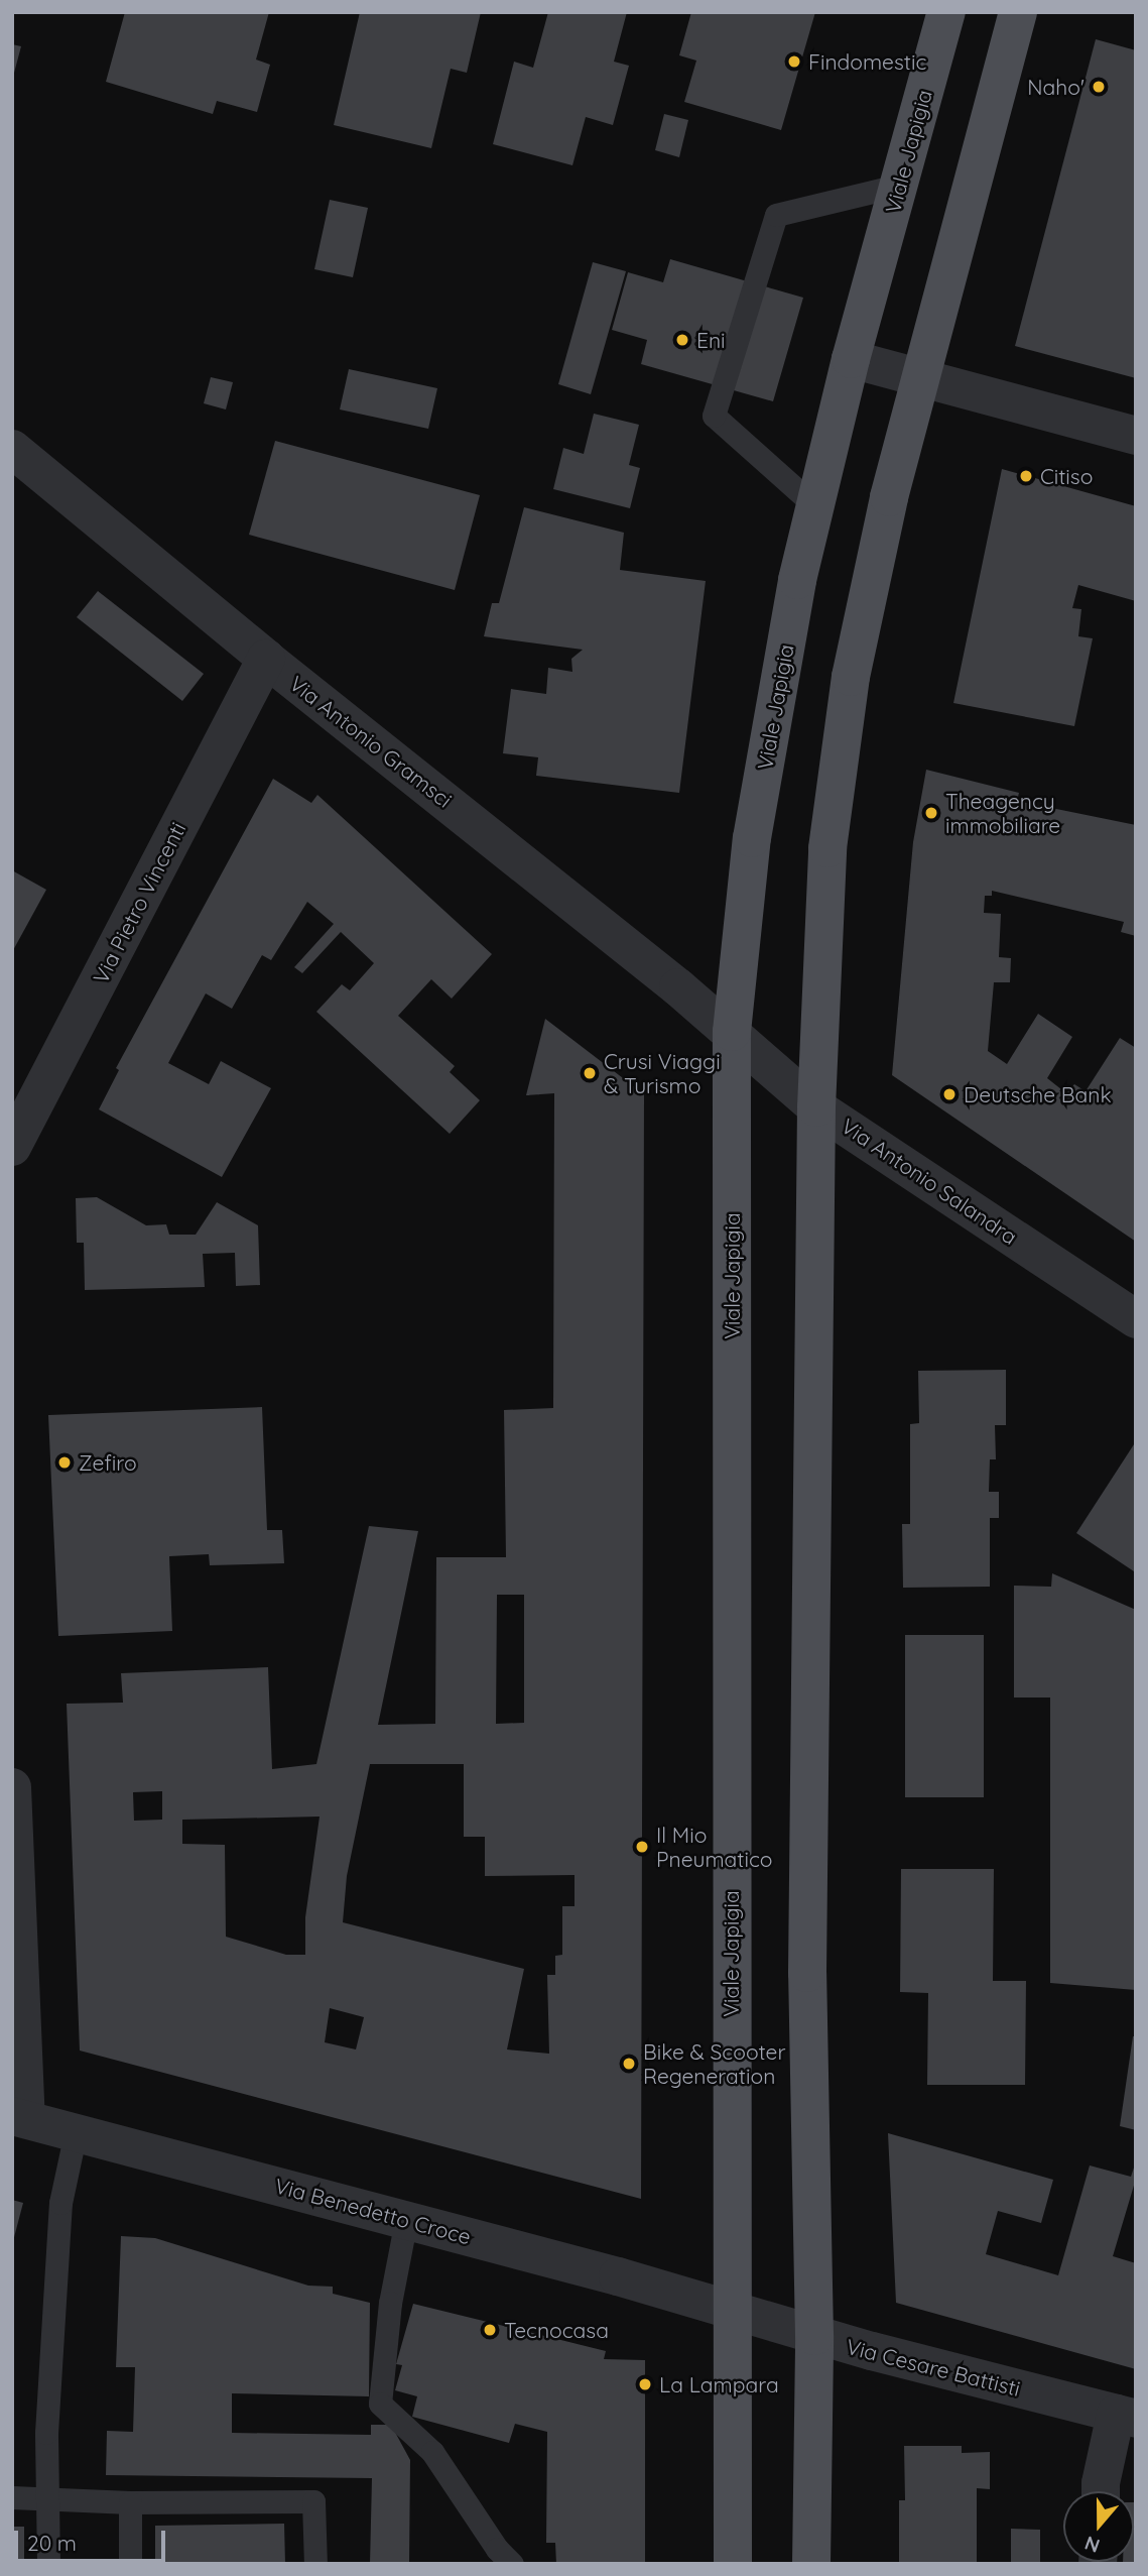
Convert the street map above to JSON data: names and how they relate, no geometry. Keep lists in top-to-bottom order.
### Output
{
  "streets": {
    "main road": ["Viale Japigia"],
    "street": [
      "Via Antonio Gramsci",
      "Via Pietro Vincenti",
      "Via Antonio Salandra",
      "Via Benedetto Croce",
      "Via Cesare Battisti"
    ]
  },
  "crossings": [
    ["Viale Japigia", "Via Antonio Gramsci"],
    ["Viale Japigia", "Via Antonio Salandra"],
    ["Viale Japigia", "Via Benedetto Croce"],
    ["Viale Japigia", "Via Cesare Battisti"],
    ["Via Antonio Gramsci", "Via Pietro Vincenti"],
    ["Via Antonio Gramsci", "Via Antonio Salandra"],
    ["Via Benedetto Croce", "Via Cesare Battisti"]
  ],
  "places": [
    "Findomestic",
    "Naho'",
    "Eni",
    "Citiso",
    "Theagency immobiliare",
    "Crusi Viaggi & Turismo",
    "Deutsche Bank",
    "Zefiro",
    "Il Mio Pneumatico",
    "Bike & Scooter Regeneration",
    "Tecnocasa",
    "La Lampara"
  ],
  "scale_bar": "20 m",
  "north": "bottom"
}
